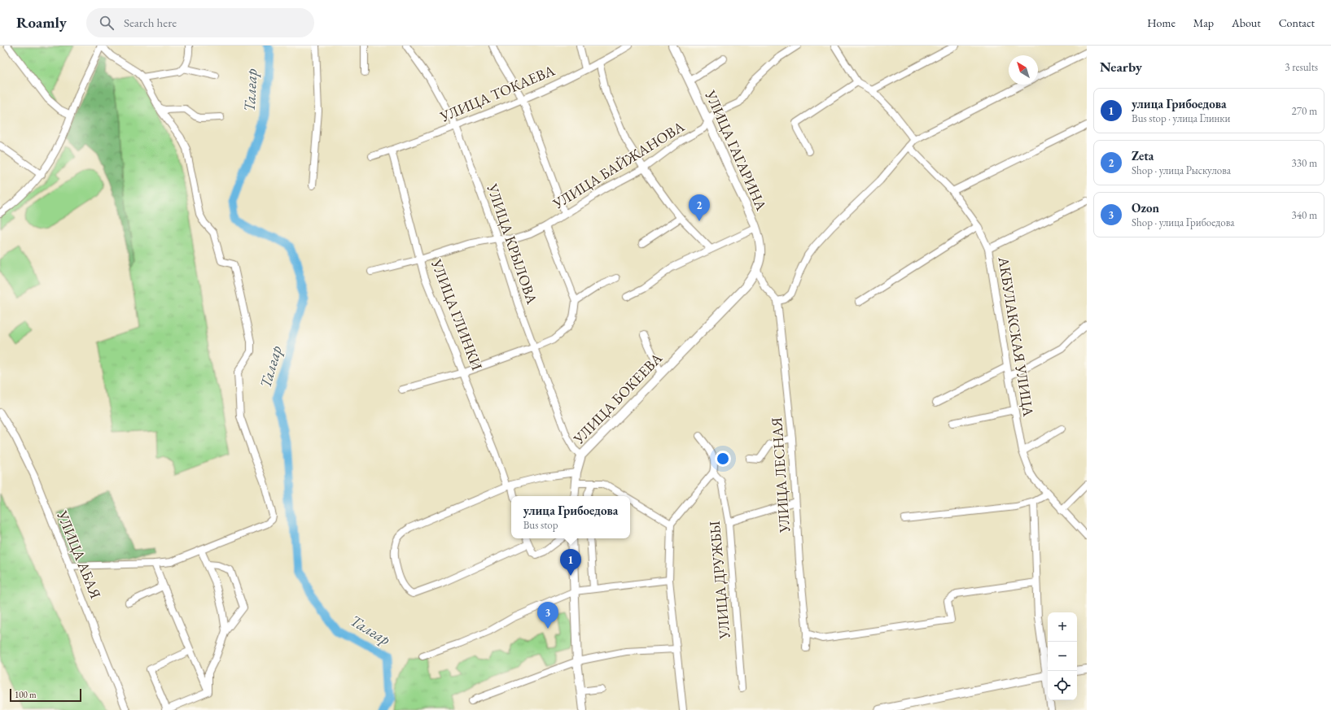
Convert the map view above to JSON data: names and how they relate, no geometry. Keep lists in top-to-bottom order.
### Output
{
  "streets": {
    "main road": ["УЛИЦА ГАГАРИНА", "УЛИЦА БОКЕЕВА"],
    "street": [
      "УЛИЦА ТОКАЕВА",
      "УЛИЦА БАЙЖАНОВА",
      "УЛИЦА КРЫЛОВА",
      "УЛИЦА ГЛИНКИ",
      "АКБУЛАКСКАЯ УЛИЦА",
      "УЛИЦА ЛЕСНАЯ",
      "УЛИЦА АБАЯ",
      "УЛИЦА ДРУЖБЫ"
    ]
  },
  "crossings": [
    ["УЛИЦА ТОКАЕВА", "УЛИЦА КРЫЛОВА"],
    ["УЛИЦА ТОКАЕВА", "УЛИЦА ГЛИНКИ"],
    ["УЛИЦА ГАГАРИНА", "УЛИЦА БАЙЖАНОВА"],
    ["УЛИЦА ГАГАРИНА", "УЛИЦА БОКЕЕВА"],
    ["УЛИЦА БАЙЖАНОВА", "УЛИЦА КРЫЛОВА"],
    ["УЛИЦА БАЙЖАНОВА", "УЛИЦА ГЛИНКИ"],
    ["УЛИЦА КРЫЛОВА", "УЛИЦА БОКЕЕВА"]
  ],
  "water": ["Талғар"],
  "scale_bar": "100 m",
  "north": "top left",
  "page": {
    "header": "Roamly",
    "search": "Search here",
    "nav": [
      "Home",
      "Map",
      "About",
      "Contact"
    ],
    "heading": ["Nearby", "3 results"],
    "list": [
      {
        "mark": "1",
        "name": "улица Грибоедова",
        "note": "Bus stop · улица Глинки",
        "value": "270 m"
      },
      {
        "mark": "2",
        "name": "Zeta",
        "note": "Shop · улица Рыскулова",
        "value": "330 m"
      },
      {
        "mark": "3",
        "name": "Ozon",
        "note": "Shop · улица Грибоедова",
        "value": "340 m"
      }
    ],
    "pins": ["2", "1", "3"],
    "popup": ["улица Грибоедова", "Bus stop"],
    "map_buttons": ["+", "−"],
    "scale": "100 m"
  }
}
